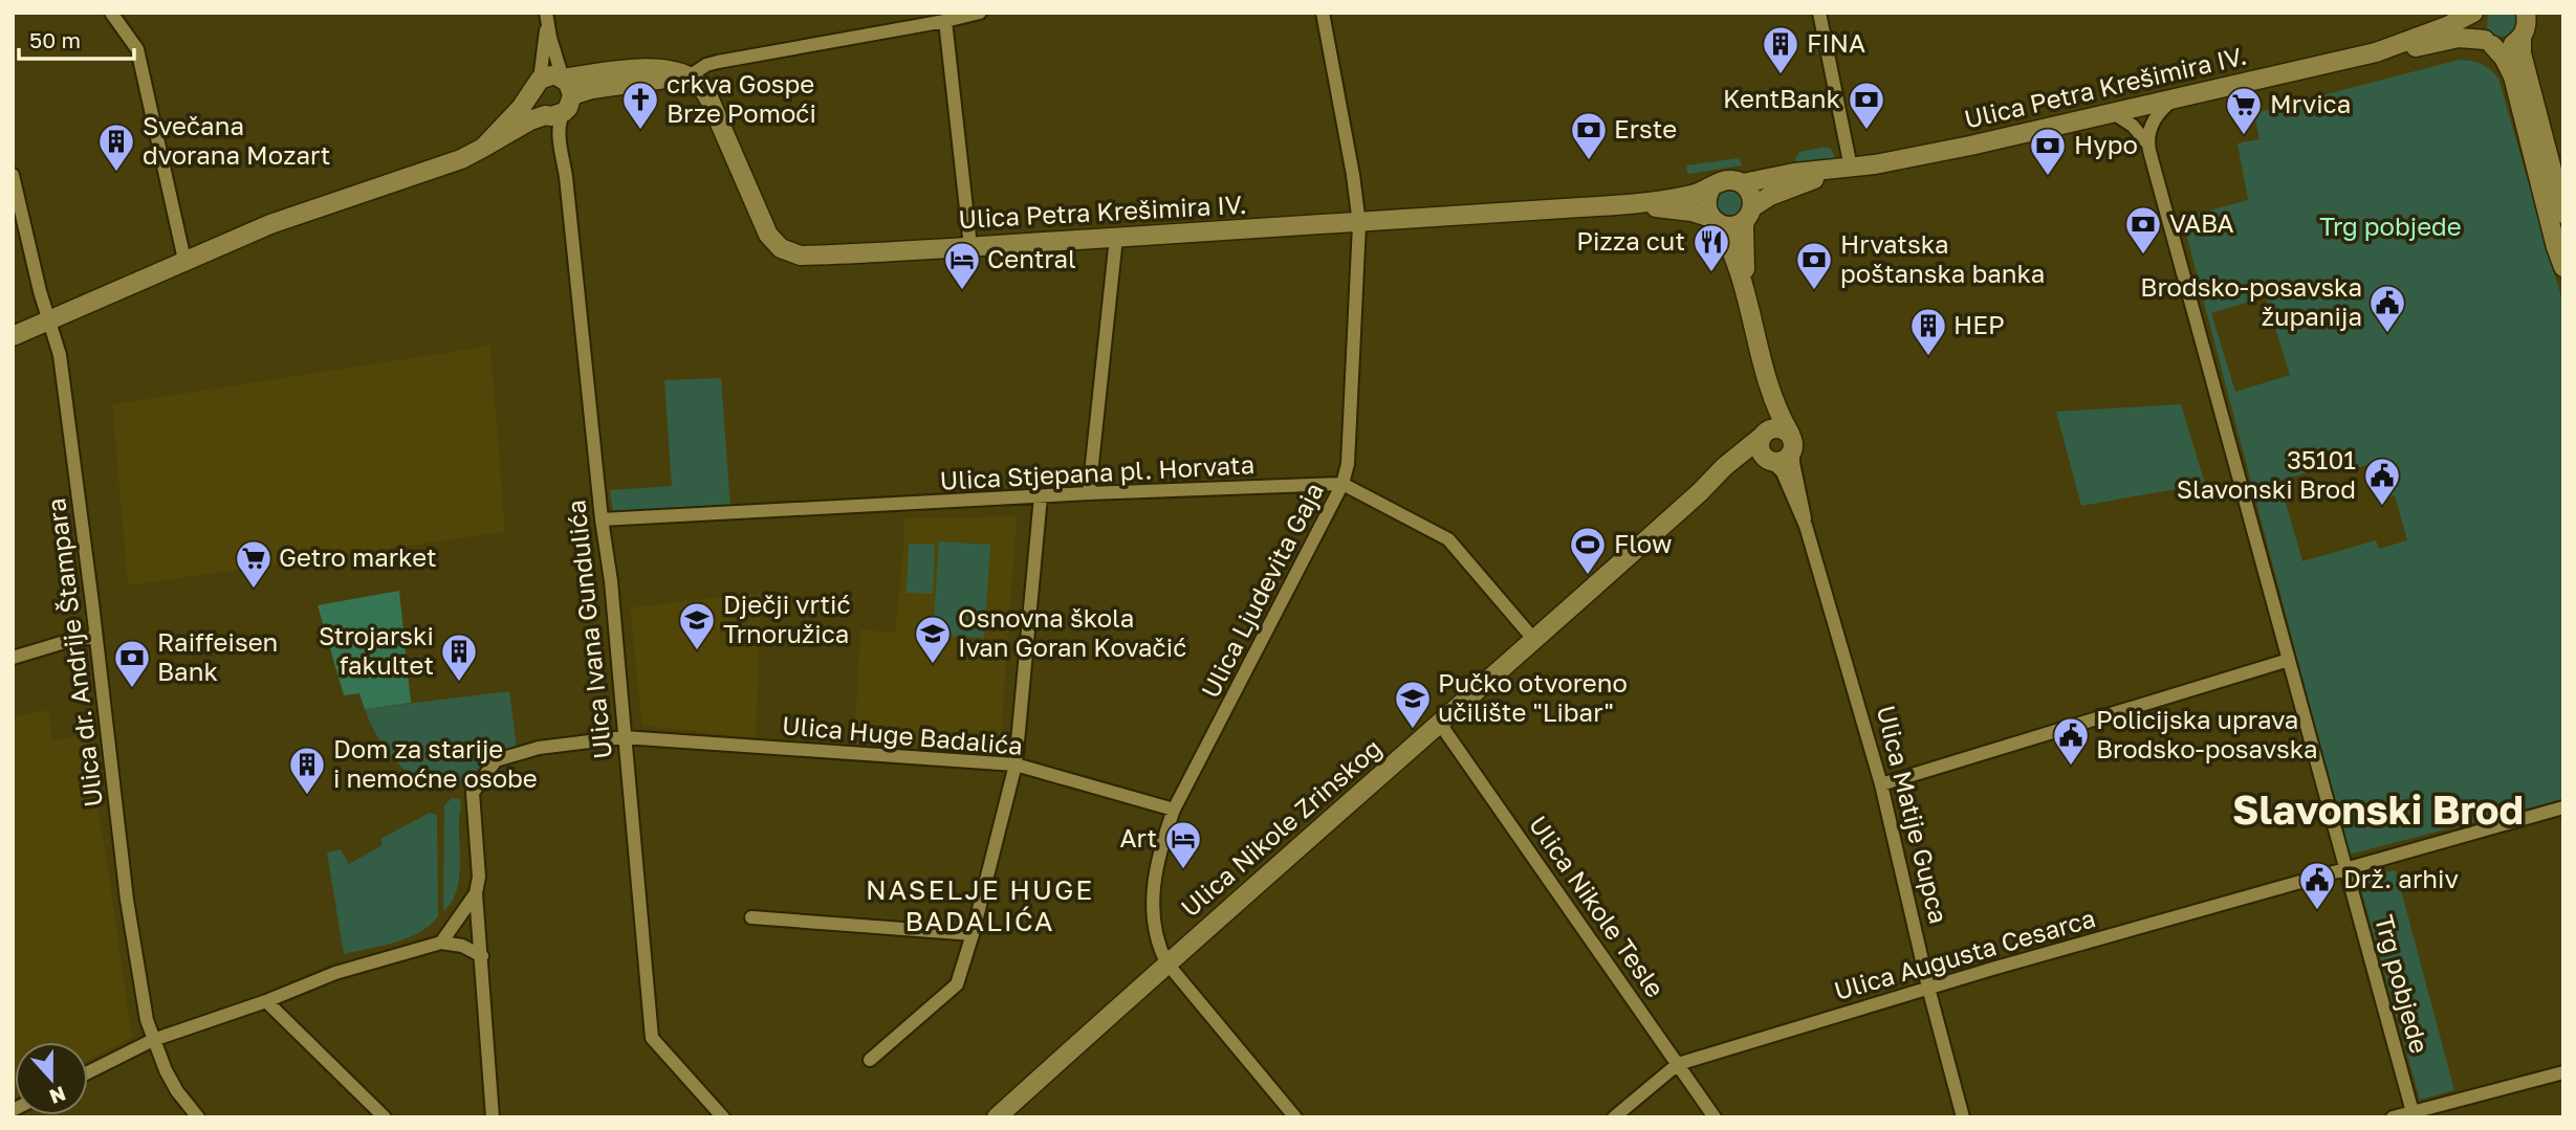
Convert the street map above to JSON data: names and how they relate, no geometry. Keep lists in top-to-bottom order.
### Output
{
  "streets": {
    "main road": ["Ulica Petra Krešimira IV.", "Ulica Matije Gupca", "Ulica Nikole Zrinskog"],
    "street": [
      "Ulica Stjepana pl. Horvata",
      "Ulica Ljudevita Gaja",
      "Ulica Ivana Gundulića",
      "Ulica dr. Andrije Štampara",
      "Ulica Huge Badalića",
      "Ulica Nikole Tesle",
      "Ulica Augusta Cesarca",
      "Trg pobjede"
    ]
  },
  "crossings": [
    ["Ulica Petra Krešimira IV.", "Ulica Ljudevita Gaja"],
    ["Ulica Petra Krešimira IV.", "Ulica Matije Gupca"],
    ["Ulica Stjepana pl. Horvata", "Ulica Ljudevita Gaja"],
    ["Ulica Stjepana pl. Horvata", "Ulica Ivana Gundulića"],
    ["Ulica Stjepana pl. Horvata", "Ulica Nikole Zrinskog"],
    ["Ulica Ljudevita Gaja", "Ulica Huge Badalića"],
    ["Ulica Ljudevita Gaja", "Ulica Nikole Zrinskog"],
    ["Ulica Ivana Gundulića", "Ulica Huge Badalića"],
    ["Ulica Matije Gupca", "Ulica Nikole Zrinskog"],
    ["Ulica Matije Gupca", "Ulica Augusta Cesarca"],
    ["Ulica Nikole Zrinskog", "Ulica Nikole Tesle"],
    ["Ulica Nikole Tesle", "Ulica Augusta Cesarca"],
    ["Ulica Augusta Cesarca", "Trg pobjede"]
  ],
  "districts": ["Slavonski Brod", "NASELJE HUGE BADALIĆA"],
  "parks": ["Trg pobjede"],
  "places": {
    "building": [
      "FINA",
      "Svečana dvorana Mozart",
      "HEP",
      "Strojarski fakultet",
      "Dom za starije i nemoćne osobe"
    ],
    "church": ["crkva Gospe Brze Pomoći"],
    "bank": [
      "KentBank",
      "Erste",
      "Hypo",
      "VABA",
      "Hrvatska poštanska banka",
      "Raiffeisen Bank"
    ],
    "supermarket": ["Mrvica", "Getro market"],
    "restaurant": ["Pizza cut"],
    "hotel": ["Central", "Art"],
    "public building": [
      "Brodsko-posavska županija",
      "35101 Slavonski Brod",
      "Policijska uprava Brodsko-posavska",
      "Drž. arhiv"
    ],
    "sports": ["Flow"],
    "school or university": ["Dječji vrtić Trnoružica", "Osnovna škola Ivan Goran Kovačić", "Pučko otvoreno učilište \"Libar\""]
  },
  "scale_bar": "50 m",
  "north": "bottom"
}
